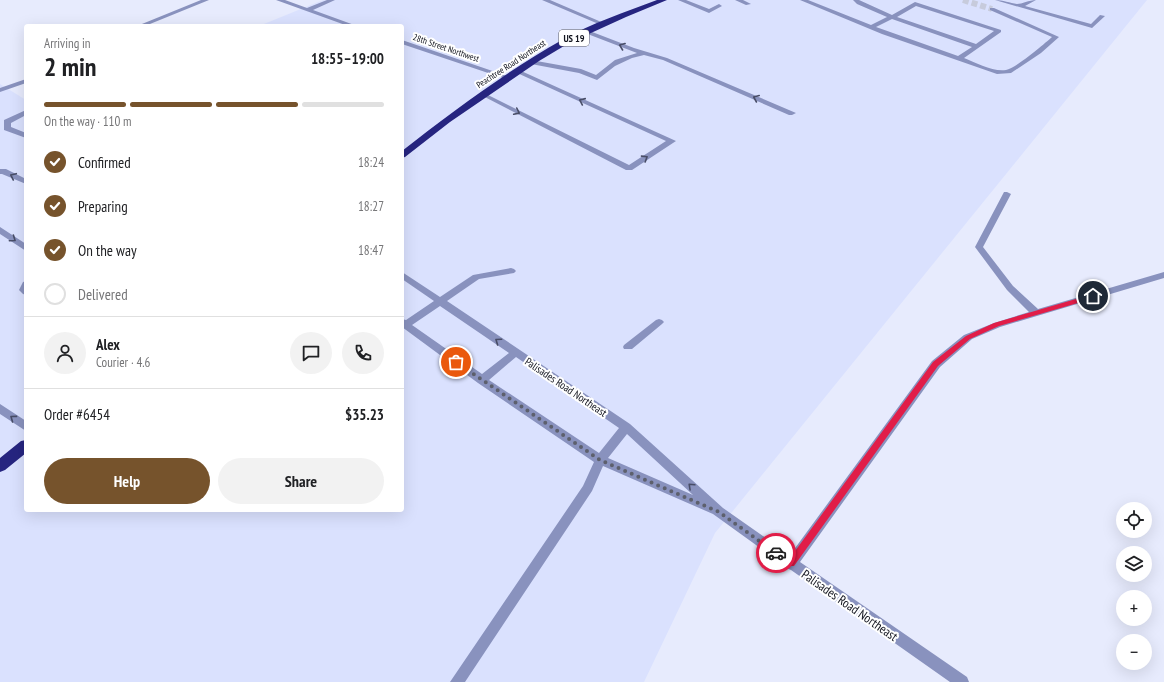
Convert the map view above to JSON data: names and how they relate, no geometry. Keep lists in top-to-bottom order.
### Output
{
  "streets": {
    "highway": ["US 19", "Peachtree Road Northeast"],
    "street": ["28th Street Northwest", "Palisades Road Northeast"]
  },
  "crossings": [
    ["28th Street Northwest", "Peachtree Road Northeast"]
  ],
  "page": {
    "heading": ["2 min", "Arriving in", "18:55–19:00"],
    "panel": [
      "Alex",
      "Courier · 4.6",
      "Order #6454",
      "$35.23"
    ],
    "bar": "On the way · 110 m",
    "list": [
      ["Confirmed", "18:24"],
      ["Preparing", "18:27"],
      ["On the way", "18:47"],
      "Delivered"
    ],
    "buttons": ["Help", "Share"],
    "map_buttons": ["+", "−"]
  }
}
